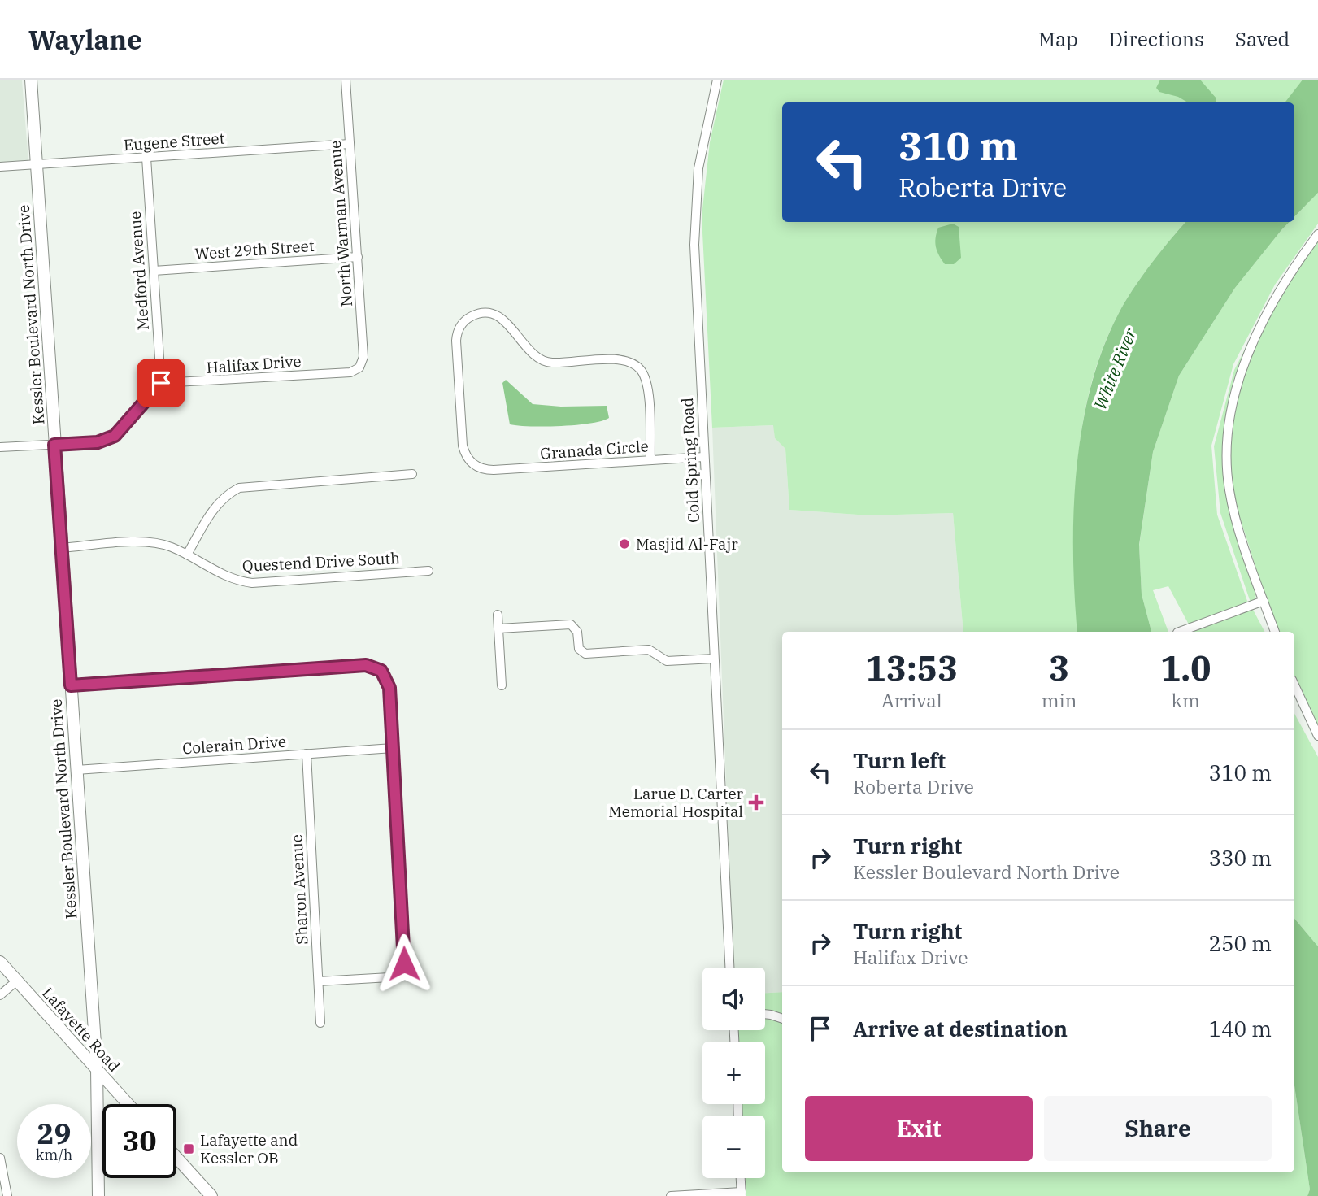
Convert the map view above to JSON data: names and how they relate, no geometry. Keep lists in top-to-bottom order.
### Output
{
  "streets": {
    "main road": ["Kessler Boulevard North Drive", "Lafayette Road"],
    "street": [
      "Eugene Street",
      "North Warman Avenue",
      "West 29th Street",
      "Medford Avenue",
      "Halifax Drive",
      "Granada Circle",
      "Cold Spring Road",
      "Questend Drive South",
      "Colerain Drive",
      "Sharon Avenue"
    ]
  },
  "crossings": [
    ["Eugene Street", "North Warman Avenue"],
    ["Eugene Street", "Medford Avenue"],
    ["Eugene Street", "Kessler Boulevard North Drive"],
    ["North Warman Avenue", "West 29th Street"],
    ["North Warman Avenue", "Halifax Drive"],
    ["West 29th Street", "Medford Avenue"],
    ["Medford Avenue", "Halifax Drive"],
    ["Kessler Boulevard North Drive", "Questend Drive South"],
    ["Kessler Boulevard North Drive", "Colerain Drive"],
    ["Kessler Boulevard North Drive", "Lafayette Road"],
    ["Granada Circle", "Cold Spring Road"],
    ["Colerain Drive", "Sharon Avenue"]
  ],
  "water": ["White River"],
  "places": {
    "other": ["Masjid Al-Fajr"],
    "health": ["Larue D. Carter Memorial Hospital"],
    "transit": ["Lafayette and Kessler OB"]
  },
  "page": {
    "header": "Waylane",
    "nav": ["Map", "Directions", "Saved"],
    "turn": ["310 m", "Roberta Drive"],
    "eta": [
      "13:53",
      "Arrival",
      "3",
      "min",
      "1.0",
      "km"
    ],
    "list": [
      {
        "name": "Turn left",
        "note": "Roberta Drive",
        "value": "310 m"
      },
      {
        "name": "Turn right",
        "note": "Kessler Boulevard North Drive",
        "value": "330 m"
      },
      {
        "name": "Turn right",
        "note": "Halifax Drive",
        "value": "250 m"
      },
      {
        "name": "Arrive at destination",
        "value": "140 m"
      }
    ],
    "map_buttons": ["+", "−"],
    "buttons": ["Exit", "Share"],
    "speed": "29 km/h",
    "limit": "30"
  }
}
